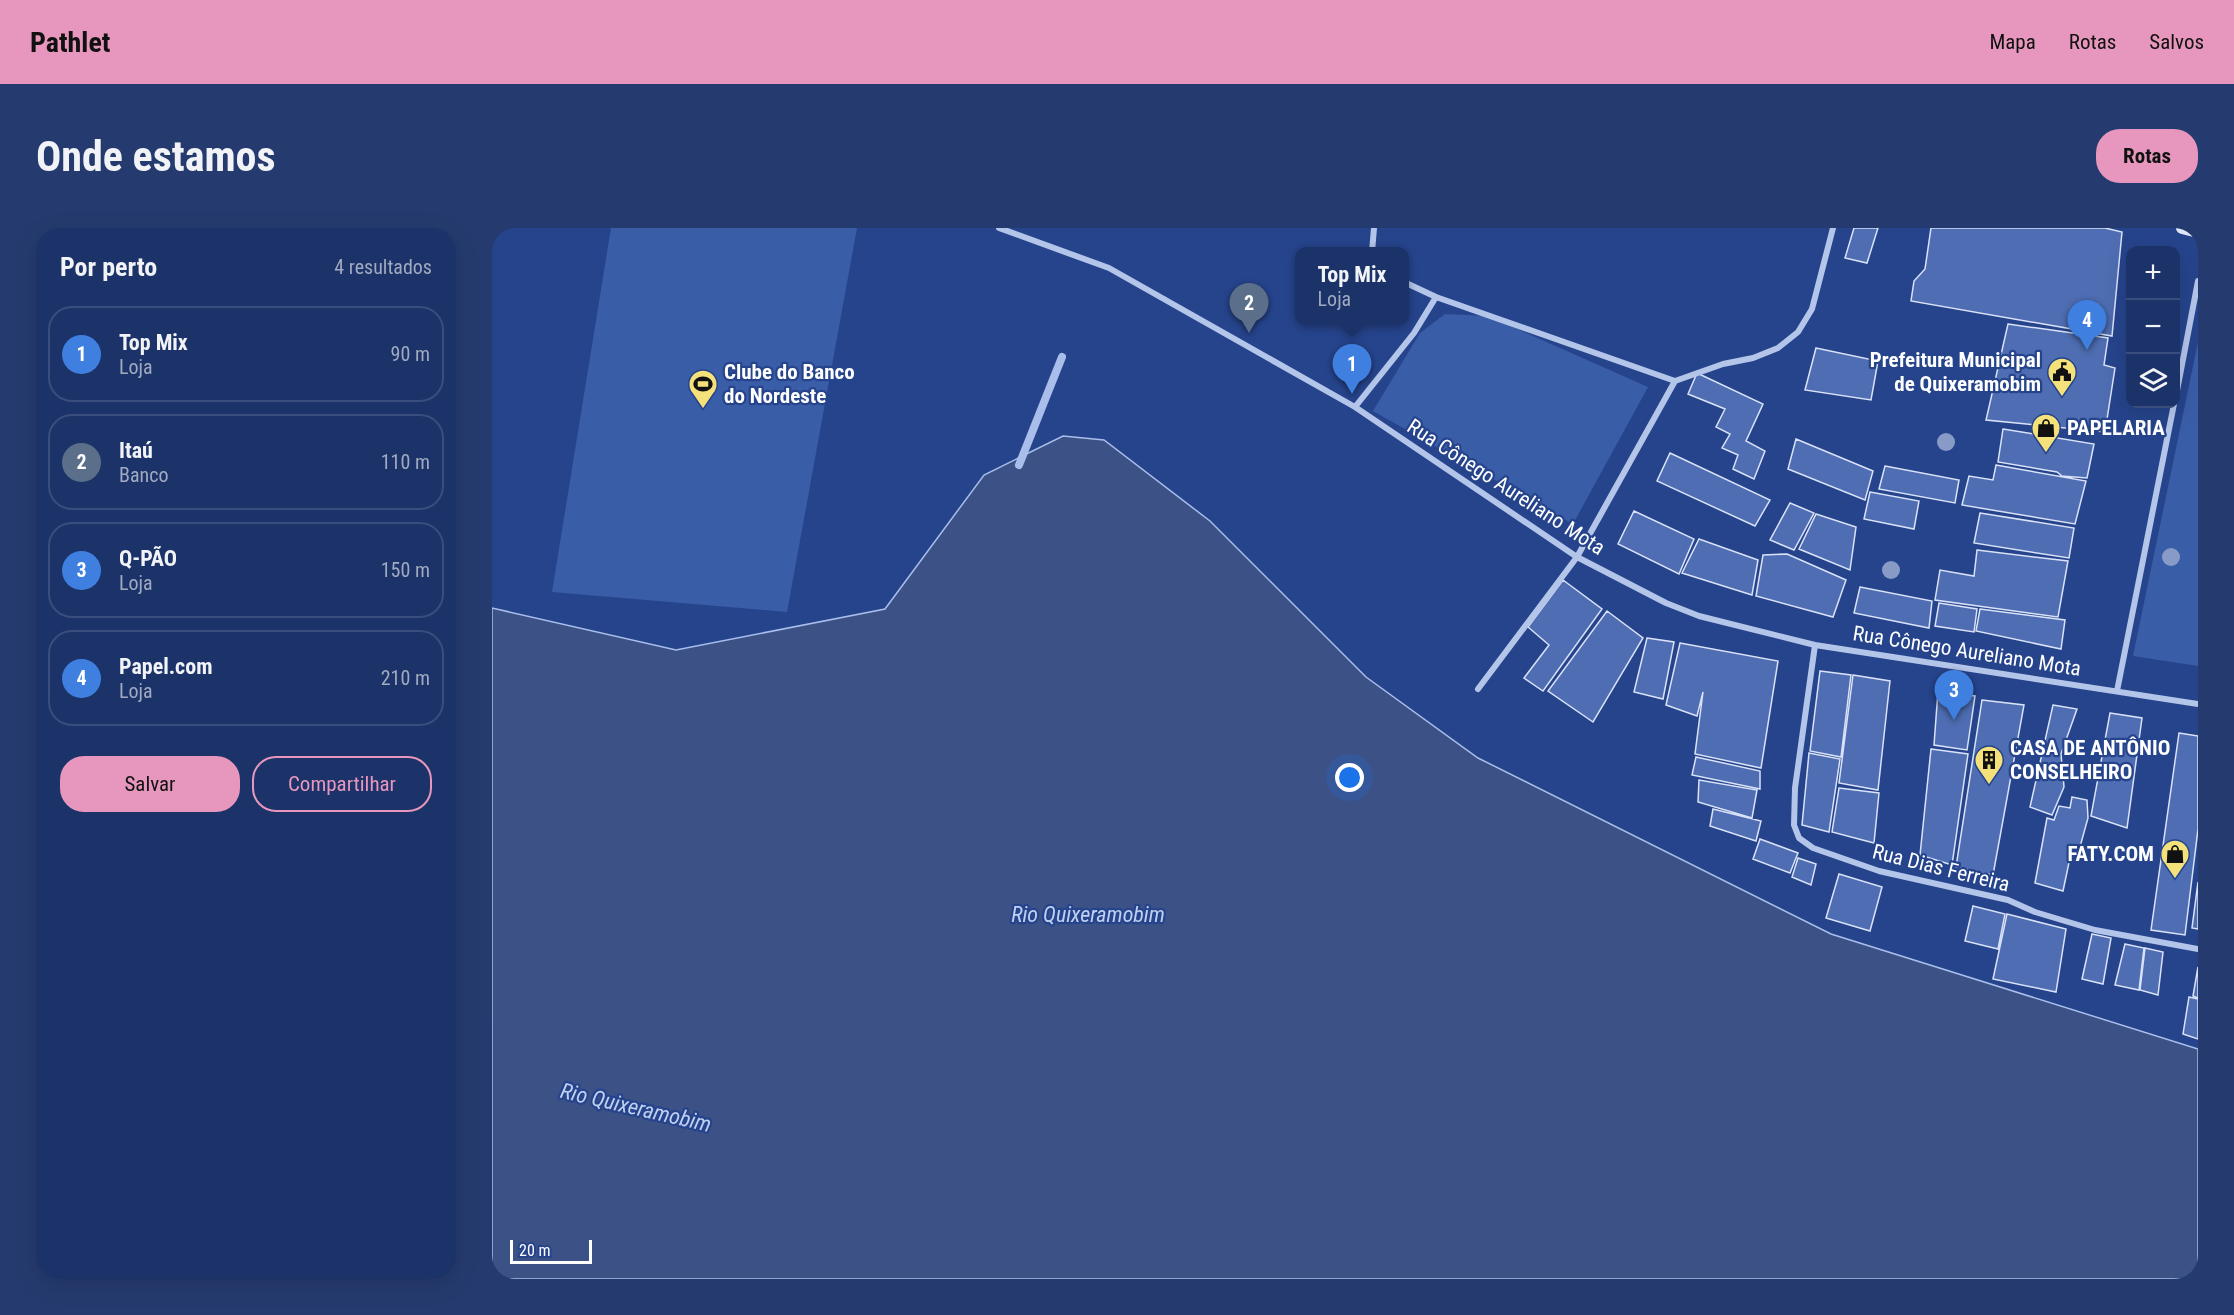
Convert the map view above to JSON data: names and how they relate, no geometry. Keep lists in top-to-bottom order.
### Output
{
  "streets": {
    "street": ["Rua Cônego Aureliano Mota", "Rua Dias Ferreira"]
  },
  "crossings": [
    ["Rua Cônego Aureliano Mota", "Rua Dias Ferreira"]
  ],
  "water": ["Rio Quixeramobim"],
  "places": {
    "public building": ["Prefeitura Municipal de Quixeramobim"],
    "sports": ["Clube do Banco do Nordeste"],
    "shop": ["PAPELARIA", "FATY.COM"],
    "building": ["CASA DE ANTÔNIO CONSELHEIRO"]
  },
  "scale_bar": "20 m",
  "page": {
    "header": "Pathlet",
    "nav": ["Mapa", "Rotas", "Salvos"],
    "buttons": [
      "Rotas",
      ["Salvar", "Compartilhar"]
    ],
    "title": "Onde estamos",
    "heading": ["Por perto", "4 resultados"],
    "map_buttons": ["+", "−"],
    "popup": ["Top Mix", "Loja"],
    "pins": [
      "2",
      "4",
      "1",
      "3"
    ],
    "list": [
      {
        "mark": "1",
        "name": "Top Mix",
        "note": "Loja",
        "value": "90 m"
      },
      {
        "mark": "2",
        "name": "Itaú",
        "note": "Banco",
        "value": "110 m"
      },
      {
        "mark": "3",
        "name": "Q-PÃO",
        "note": "Loja",
        "value": "150 m"
      },
      {
        "mark": "4",
        "name": "Papel.com",
        "note": "Loja",
        "value": "210 m"
      }
    ],
    "scale": "20 m"
  }
}
